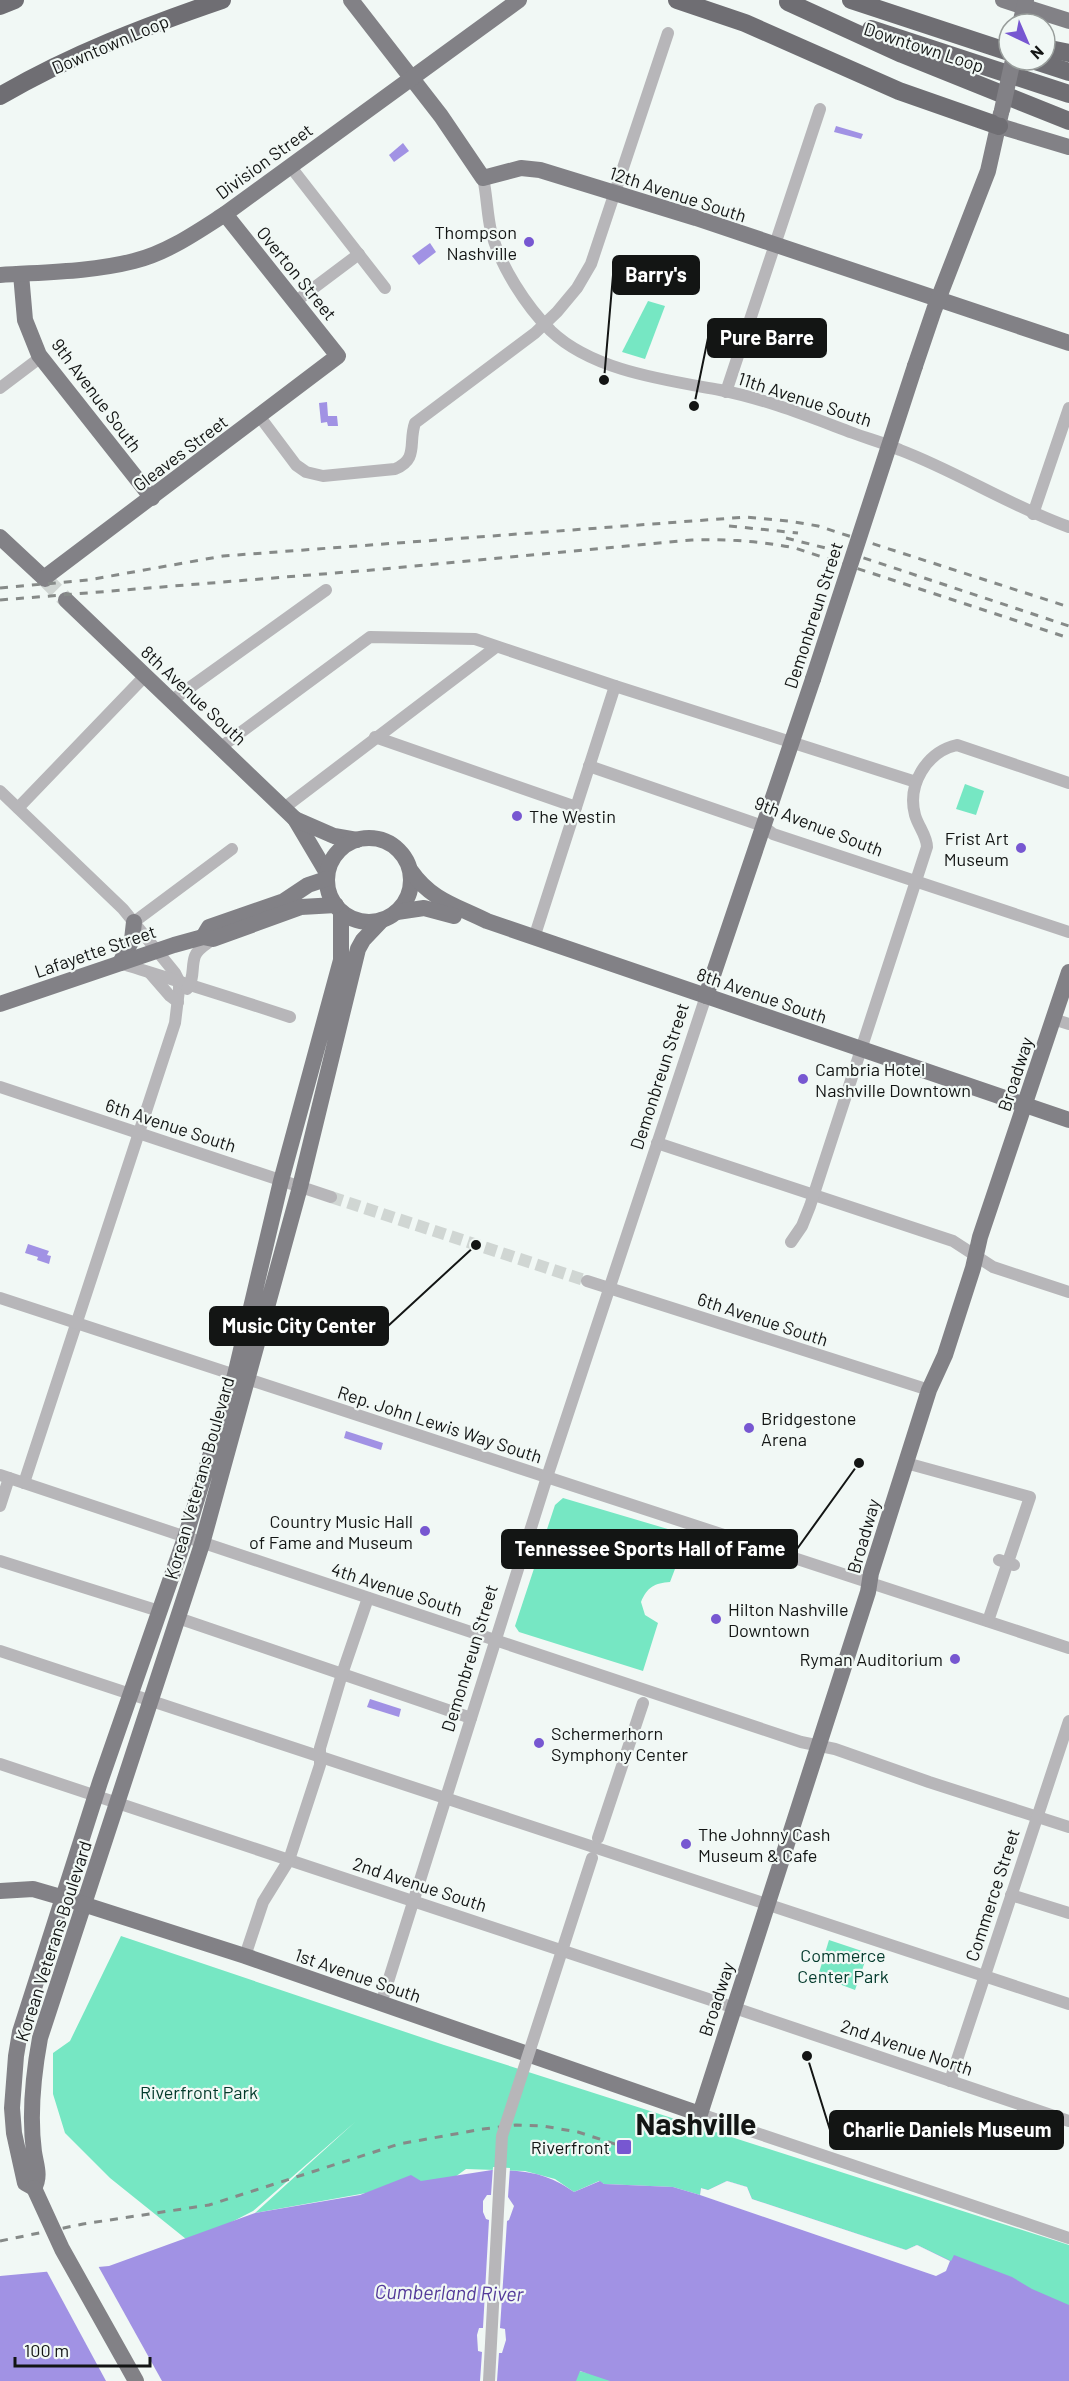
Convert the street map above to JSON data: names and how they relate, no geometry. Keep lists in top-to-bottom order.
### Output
{
  "streets": {
    "highway": ["Downtown Loop"],
    "main road": [
      "Division Street",
      "12th Avenue South",
      "Overton Street",
      "9th Avenue South",
      "Gleaves Street",
      "Demonbreun Street",
      "8th Avenue South",
      "Lafayette Street",
      "Broadway",
      "Korean Veterans Boulevard",
      "1st Avenue South"
    ],
    "street": [
      "11th Avenue South",
      "6th Avenue South",
      "Rep. John Lewis Way South",
      "4th Avenue South",
      "2nd Avenue South",
      "Commerce Street",
      "2nd Avenue North"
    ]
  },
  "crossings": [
    ["Division Street", "Overton Street"],
    ["Division Street", "9th Avenue South"],
    ["12th Avenue South", "11th Avenue South"],
    ["12th Avenue South", "Demonbreun Street"],
    ["Overton Street", "Gleaves Street"],
    ["9th Avenue South", "Gleaves Street"],
    ["9th Avenue South", "Demonbreun Street"],
    ["Demonbreun Street", "8th Avenue South"],
    ["Demonbreun Street", "6th Avenue South"],
    ["Demonbreun Street", "Rep. John Lewis Way South"],
    ["Demonbreun Street", "4th Avenue South"],
    ["Demonbreun Street", "2nd Avenue South"],
    ["Demonbreun Street", "1st Avenue South"],
    ["8th Avenue South", "Lafayette Street"],
    ["8th Avenue South", "Broadway"],
    ["8th Avenue South", "Korean Veterans Boulevard"],
    ["Lafayette Street", "Korean Veterans Boulevard"],
    ["Broadway", "6th Avenue South"],
    ["Broadway", "Rep. John Lewis Way South"],
    ["Broadway", "4th Avenue South"],
    ["Broadway", "2nd Avenue South"],
    ["Broadway", "1st Avenue South"],
    ["Broadway", "2nd Avenue North"],
    ["6th Avenue South", "Korean Veterans Boulevard"],
    ["Rep. John Lewis Way South", "Korean Veterans Boulevard"],
    ["Korean Veterans Boulevard", "4th Avenue South"],
    ["Korean Veterans Boulevard", "2nd Avenue South"],
    ["Korean Veterans Boulevard", "1st Avenue South"],
    ["4th Avenue South", "Commerce Street"],
    ["2nd Avenue South", "2nd Avenue North"],
    ["Commerce Street", "2nd Avenue North"]
  ],
  "districts": ["Nashville"],
  "water": ["Cumberland River"],
  "parks": ["Commerce Center Park", "Riverfront Park"],
  "places": {
    "other": [
      "Thompson Nashville",
      "Barry's",
      "Pure Barre",
      "The Westin",
      "Frist Art Museum",
      "Cambria Hotel Nashville Downtown",
      "Music City Center",
      "Bridgestone Arena",
      "Tennessee Sports Hall of Fame",
      "Country Music Hall of Fame and Museum",
      "Hilton Nashville Downtown",
      "Ryman Auditorium",
      "Schermerhorn Symphony Center",
      "The Johnny Cash Museum & Cafe",
      "Charlie Daniels Museum"
    ],
    "transit": ["Riverfront"]
  },
  "scale_bar": "100 m",
  "north": "bottom right"
}
